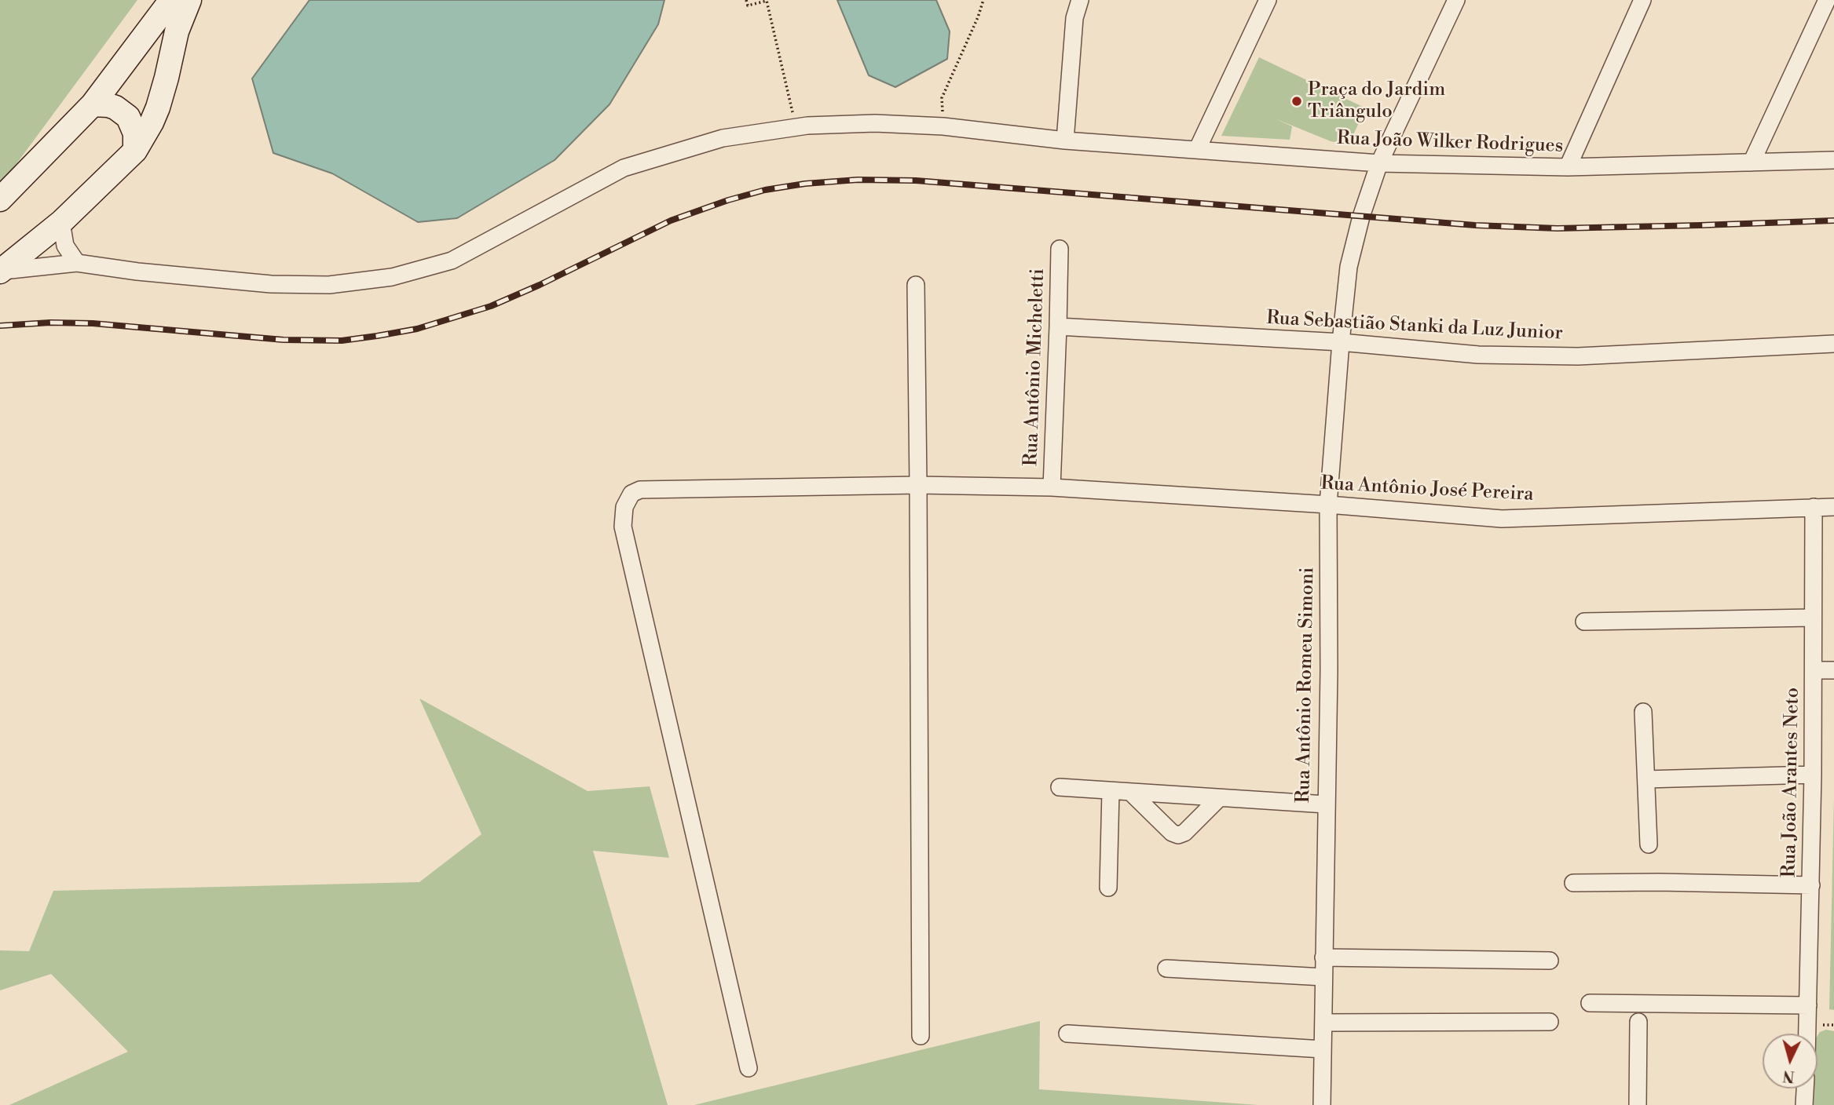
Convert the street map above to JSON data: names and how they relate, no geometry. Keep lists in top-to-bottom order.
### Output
{
  "streets": {
    "street": [
      "Rua João Wilker Rodrigues",
      "Rua Sebastião Stanki da Luz Junior",
      "Rua Antônio Micheletti",
      "Rua Antônio José Pereira",
      "Rua Antônio Romeu Simoni",
      "Rua João Arantes Neto"
    ]
  },
  "crossings": [
    ["Rua João Wilker Rodrigues", "Rua Antônio Romeu Simoni"],
    ["Rua Sebastião Stanki da Luz Junior", "Rua Antônio Micheletti"],
    ["Rua Sebastião Stanki da Luz Junior", "Rua Antônio Romeu Simoni"],
    ["Rua Antônio Micheletti", "Rua Antônio José Pereira"],
    ["Rua Antônio José Pereira", "Rua Antônio Romeu Simoni"],
    ["Rua Antônio José Pereira", "Rua João Arantes Neto"]
  ],
  "places": ["Praça do Jardim Triângulo"],
  "north": "bottom"
}
